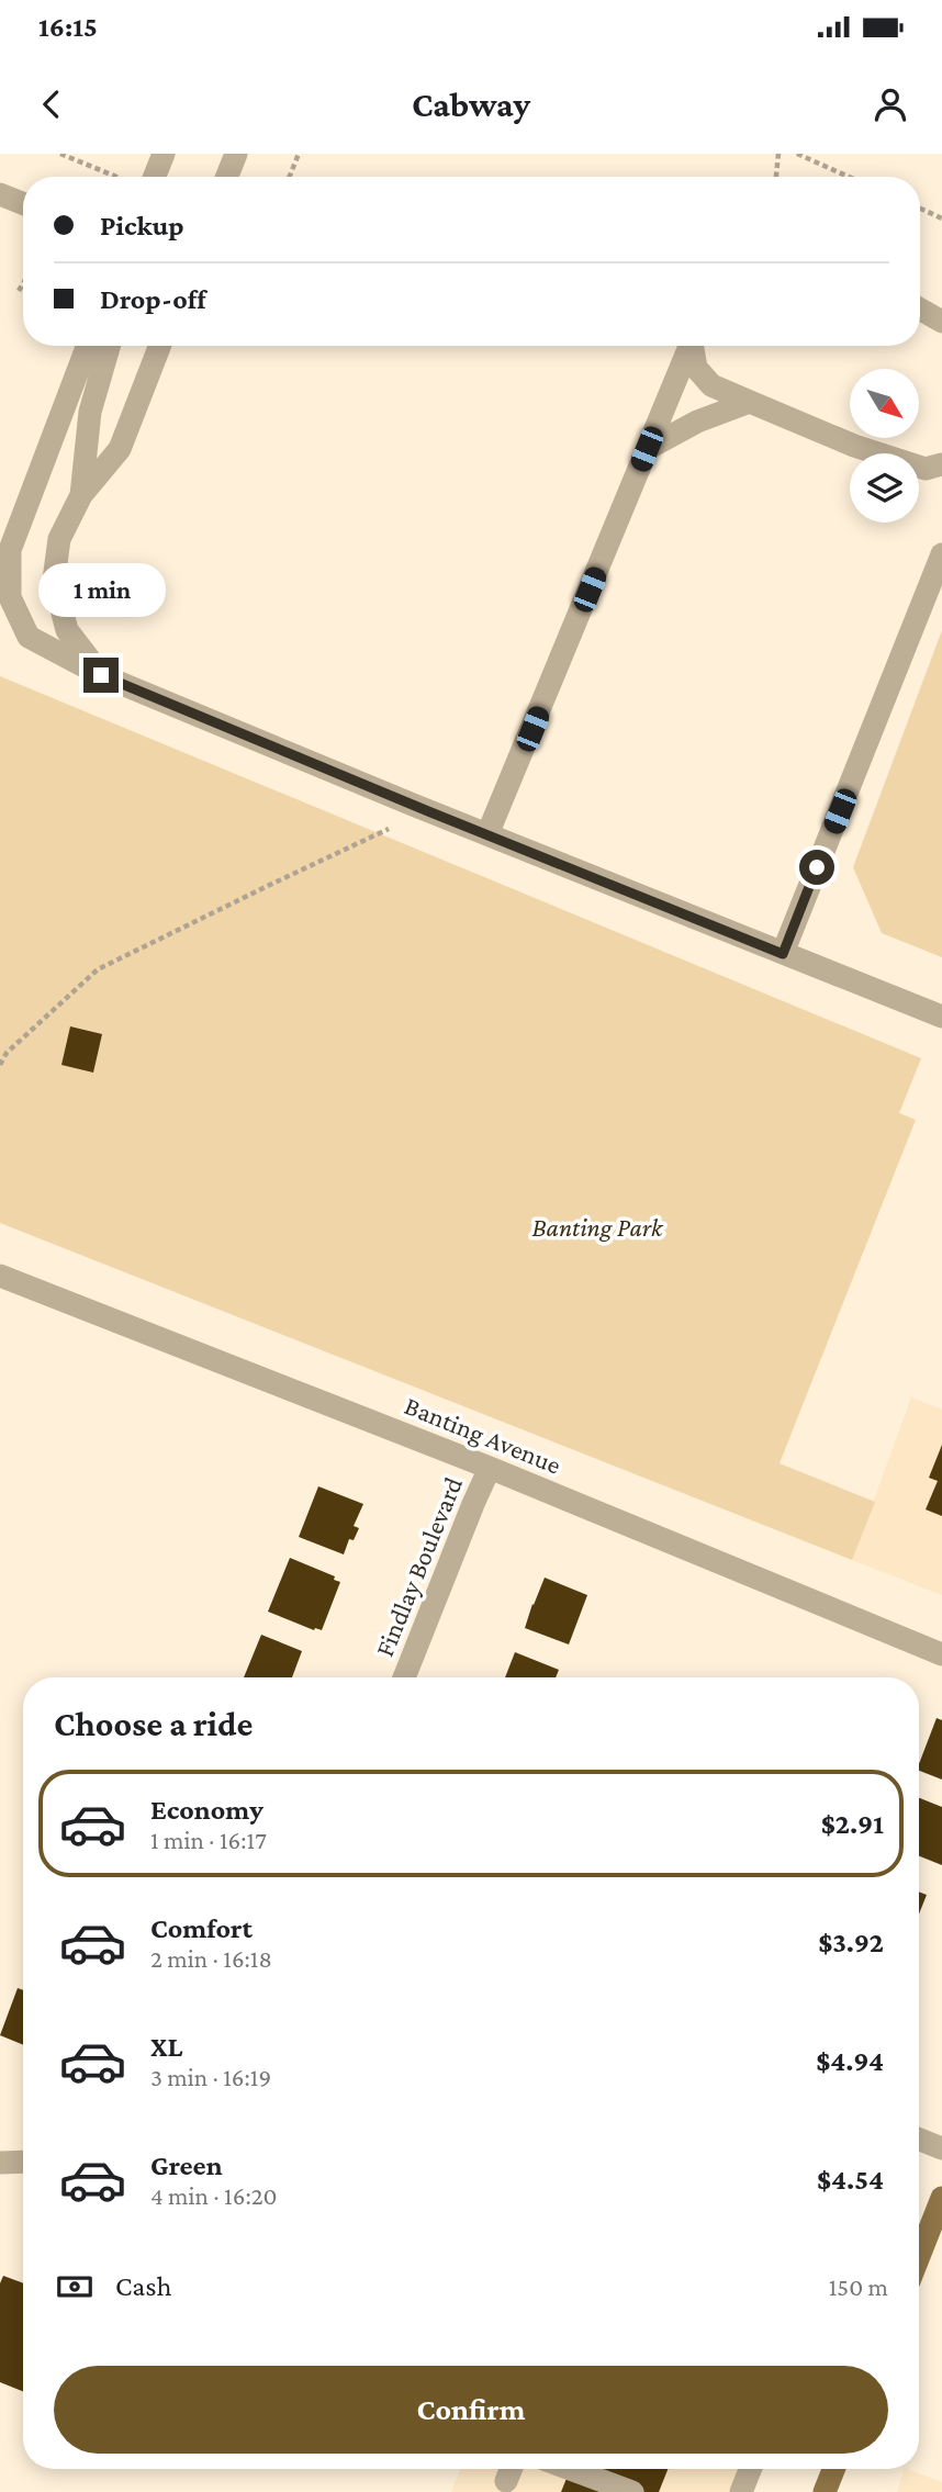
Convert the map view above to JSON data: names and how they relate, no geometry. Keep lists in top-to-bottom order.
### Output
{
  "streets": {
    "street": ["Banting Avenue", "Findlay Boulevard"]
  },
  "crossings": [
    ["Banting Avenue", "Findlay Boulevard"]
  ],
  "parks": ["Banting Park"],
  "north": "bottom right",
  "page": {
    "status": "16:15",
    "header": "Cabway",
    "banner": ["Pickup", "Drop-off"],
    "bubble": "1 min",
    "heading": "Choose a ride",
    "list": [
      {
        "name": "Economy",
        "note": "1 min · 16:17",
        "value": "$2.91"
      },
      {
        "name": "Comfort",
        "note": "2 min · 16:18",
        "value": "$3.92"
      },
      {
        "name": "XL",
        "note": "3 min · 16:19",
        "value": "$4.94"
      },
      {
        "name": "Green",
        "note": "4 min · 16:20",
        "value": "$4.54"
      }
    ],
    "pay": ["Cash", "150 m"],
    "buttons": "Confirm"
  }
}
